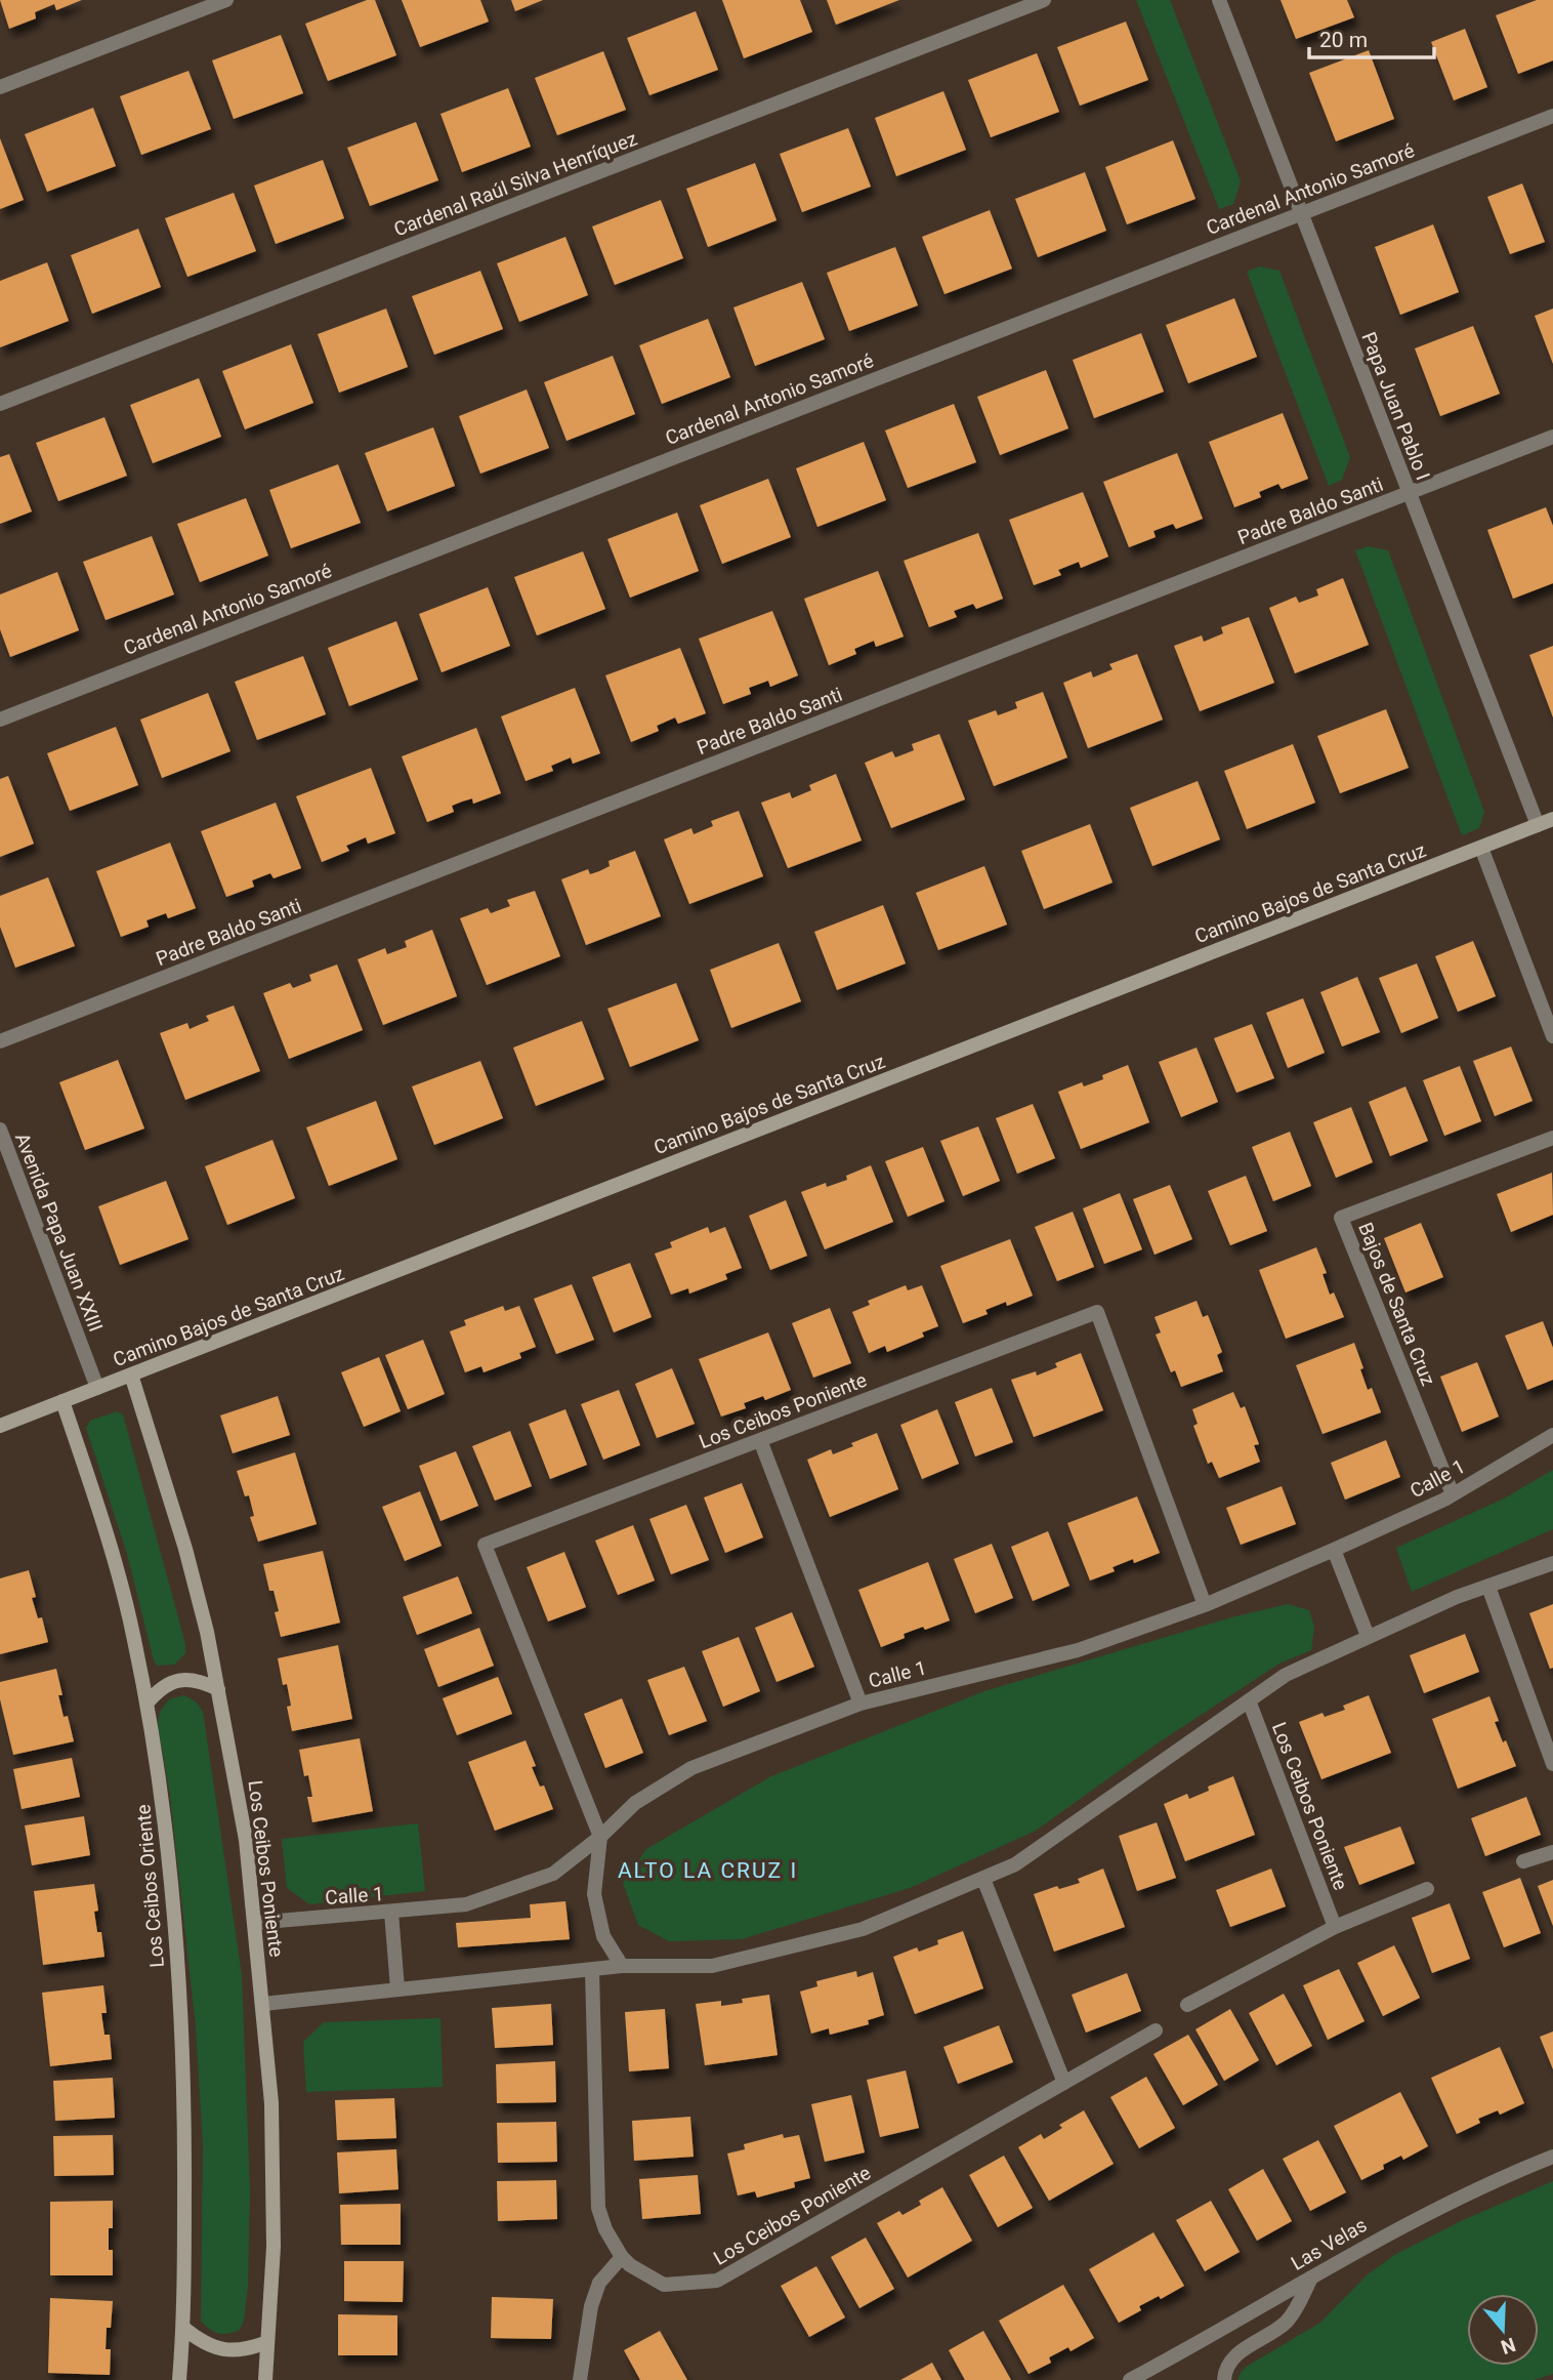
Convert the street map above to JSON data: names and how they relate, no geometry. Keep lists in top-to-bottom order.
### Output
{
  "streets": {
    "street": [
      "Cardenal Raúl Silva Henríquez",
      "Cardenal Antonio Samoré",
      "Papa Juan Pablo I",
      "Padre Baldo Santi",
      "Camino Bajos de Santa Cruz",
      "Avenida Papa Juan XXIII",
      "Bajos de Santa Cruz",
      "Los Ceibos Poniente",
      "Calle 1",
      "Los Ceibos Oriente",
      "Las Velas"
    ]
  },
  "crossings": [
    ["Cardenal Antonio Samoré", "Papa Juan Pablo I"],
    ["Papa Juan Pablo I", "Padre Baldo Santi"],
    ["Papa Juan Pablo I", "Camino Bajos de Santa Cruz"],
    ["Camino Bajos de Santa Cruz", "Avenida Papa Juan XXIII"],
    ["Camino Bajos de Santa Cruz", "Los Ceibos Poniente"],
    ["Camino Bajos de Santa Cruz", "Los Ceibos Oriente"],
    ["Bajos de Santa Cruz", "Calle 1"],
    ["Los Ceibos Poniente", "Calle 1"]
  ],
  "districts": ["ALTO LA CRUZ I"],
  "scale_bar": "20 m",
  "north": "bottom"
}
